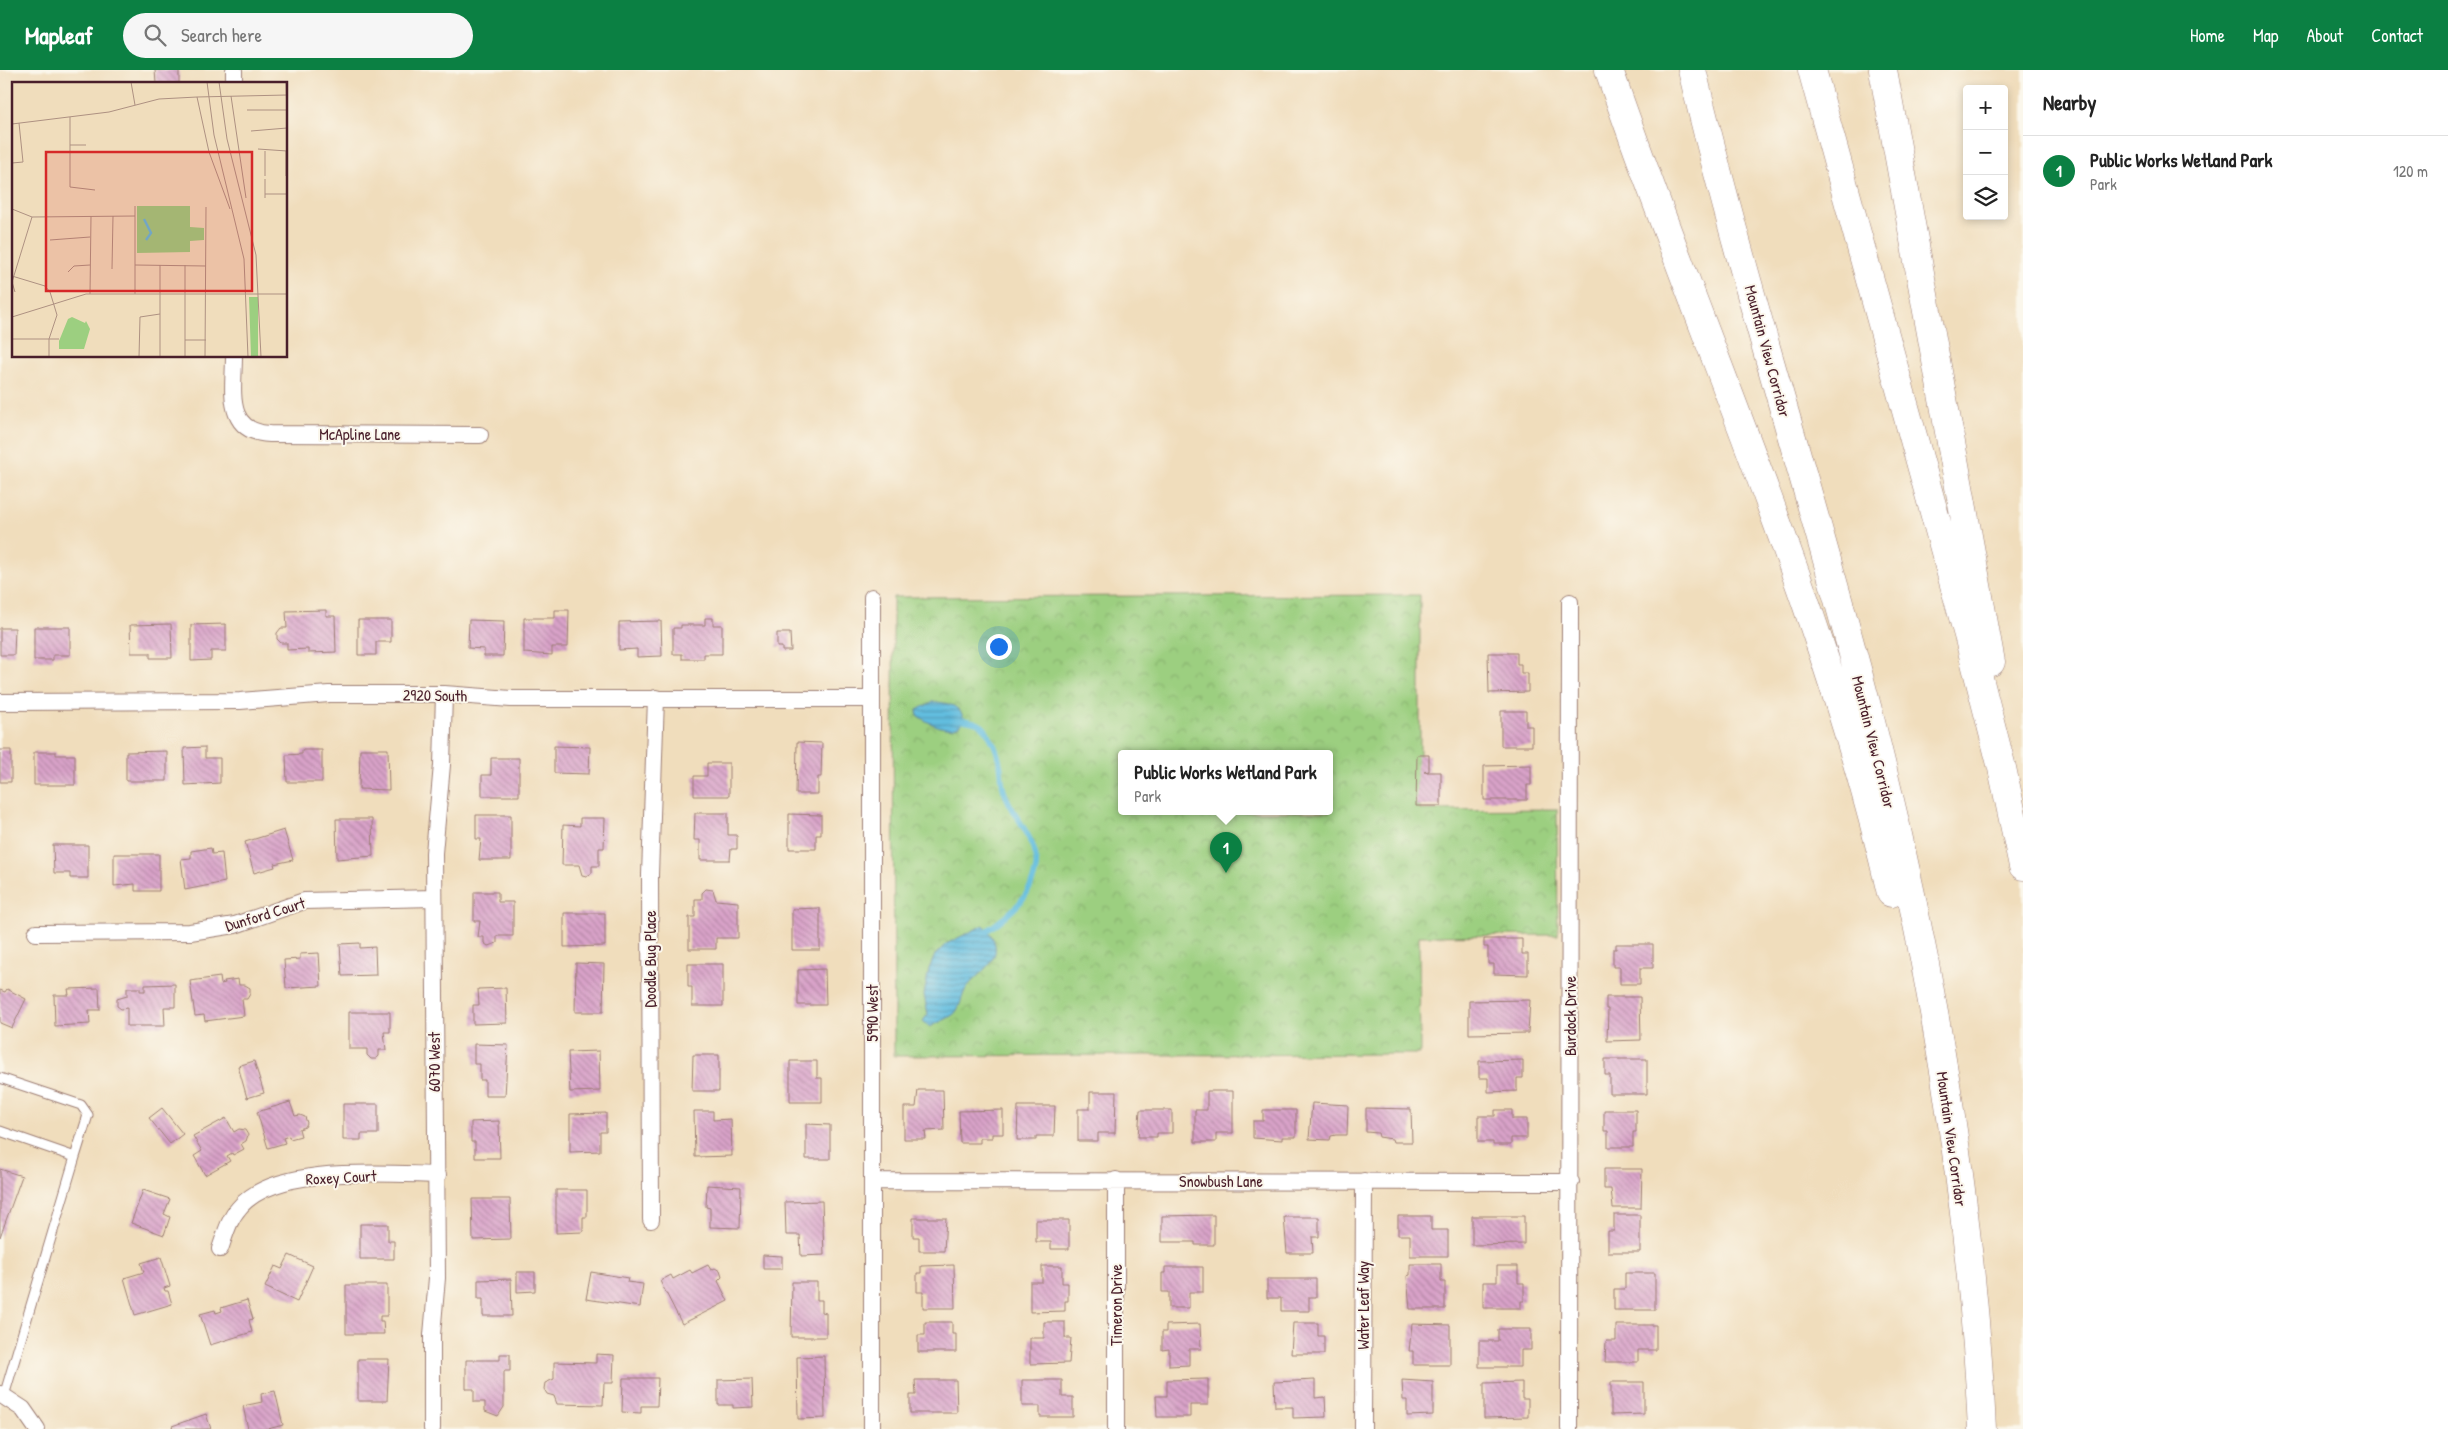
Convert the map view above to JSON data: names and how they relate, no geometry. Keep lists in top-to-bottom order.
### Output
{
  "streets": {
    "highway": ["Mountain View Corridor"],
    "street": [
      "McApline Lane",
      "2920 South",
      "Dunford Court",
      "Doodle Bug Place",
      "5990 West",
      "Burdock Drive",
      "6070 West",
      "Roxey Court",
      "Snowbush Lane",
      "Timeron Drive",
      "Water Leaf Way"
    ]
  },
  "crossings": [
    ["2920 South", "Doodle Bug Place"],
    ["2920 South", "5990 West"],
    ["2920 South", "6070 West"],
    ["Dunford Court", "6070 West"],
    ["5990 West", "Snowbush Lane"],
    ["Burdock Drive", "Snowbush Lane"],
    ["6070 West", "Roxey Court"],
    ["Snowbush Lane", "Timeron Drive"],
    ["Snowbush Lane", "Water Leaf Way"]
  ],
  "page": {
    "header": "Mapleaf",
    "search": "Search here",
    "nav": [
      "Home",
      "Map",
      "About",
      "Contact"
    ],
    "heading": "Nearby",
    "map_buttons": ["+", "−"],
    "list": [
      {
        "mark": "1",
        "name": "Public Works Wetland Park",
        "note": "Park",
        "value": "120 m"
      }
    ],
    "popup": ["Public Works Wetland Park", "Park"],
    "pins": "1"
  }
}
